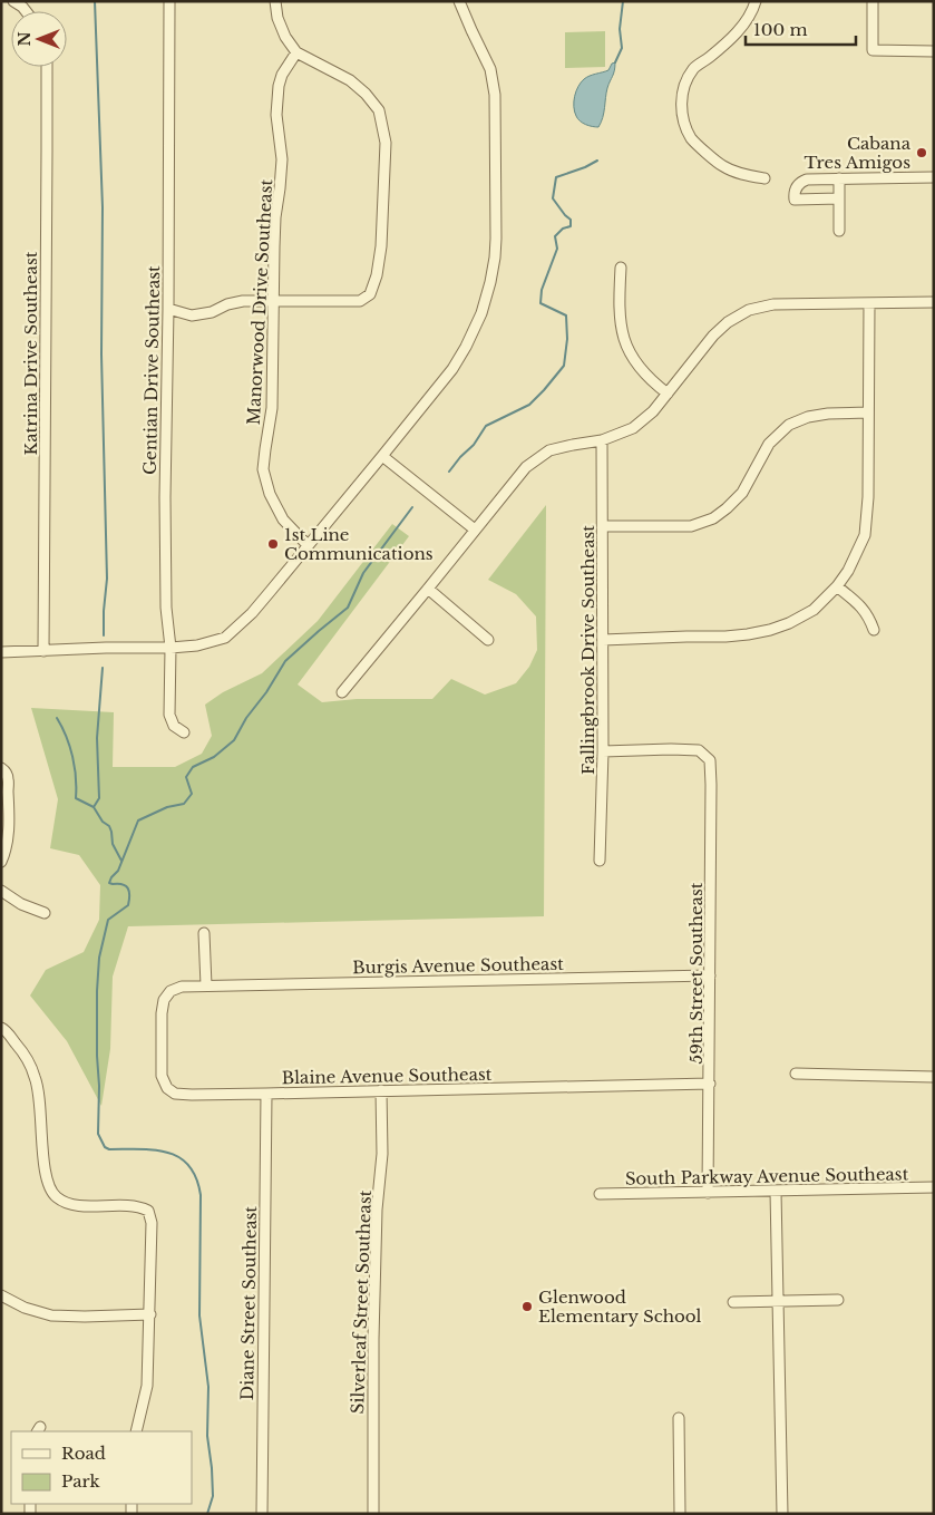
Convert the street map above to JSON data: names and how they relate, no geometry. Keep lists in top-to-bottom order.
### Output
{
  "streets": {
    "street": [
      "Manorwood Drive Southeast",
      "Katrina Drive Southeast",
      "Gentian Drive Southeast",
      "Fallingbrook Drive Southeast",
      "Burgis Avenue Southeast",
      "59th Street Southeast",
      "Blaine Avenue Southeast",
      "South Parkway Avenue Southeast",
      "Silverleaf Street Southeast",
      "Diane Street Southeast"
    ]
  },
  "crossings": [
    ["Fallingbrook Drive Southeast", "59th Street Southeast"],
    ["Burgis Avenue Southeast", "59th Street Southeast"],
    ["Burgis Avenue Southeast", "Blaine Avenue Southeast"],
    ["59th Street Southeast", "Blaine Avenue Southeast"],
    ["59th Street Southeast", "South Parkway Avenue Southeast"],
    ["Blaine Avenue Southeast", "Silverleaf Street Southeast"],
    ["Blaine Avenue Southeast", "Diane Street Southeast"]
  ],
  "places": ["Cabana Tres Amigos", "1st Line Communications", "Glenwood Elementary School"],
  "legend": ["Road", "Park"],
  "scale_bar": "100 m",
  "north": "left"
}
